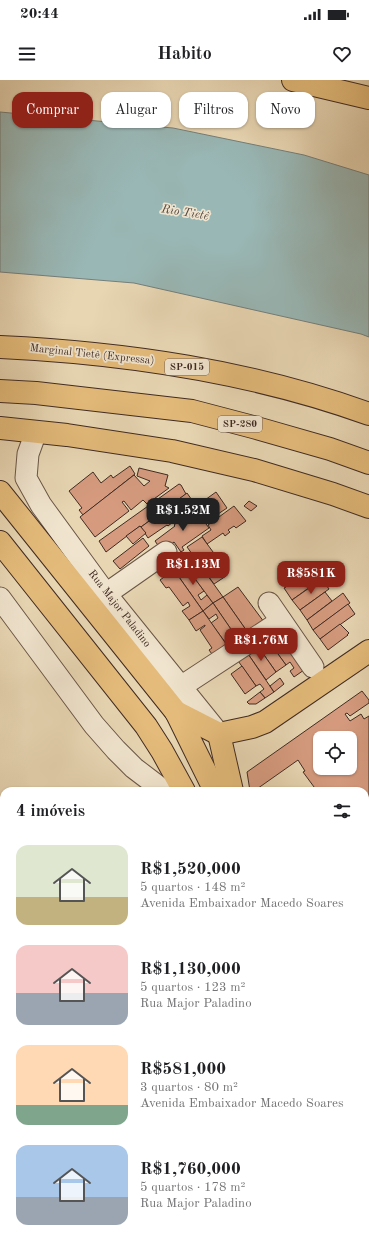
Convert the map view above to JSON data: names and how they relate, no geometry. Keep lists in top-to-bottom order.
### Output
{
  "streets": {
    "main road": ["Marginal Tietê (Expressa)", "SP-015", "SP-280"],
    "street": ["Rua Major Paladino"]
  },
  "water": ["Rio Tietê"],
  "page": {
    "status": "20:44",
    "header": "Habito",
    "chip": [
      "Comprar",
      "Alugar",
      "Filtros",
      "Novo"
    ],
    "price": [
      "R$1.52M",
      "R$1.13M",
      "R$581K",
      "R$1.76M"
    ],
    "heading": "4 imóveis",
    "list": [
      {
        "name": "R$1,520,000",
        "note": "5 quartos · 148 m² · Avenida Embaixador Macedo Soares"
      },
      {
        "name": "R$1,130,000",
        "note": "5 quartos · 123 m² · Rua Major Paladino"
      },
      {
        "name": "R$581,000",
        "note": "3 quartos · 80 m² · Avenida Embaixador Macedo Soares"
      },
      {
        "name": "R$1,760,000",
        "note": "5 quartos · 178 m² · Rua Major Paladino"
      }
    ]
  }
}
